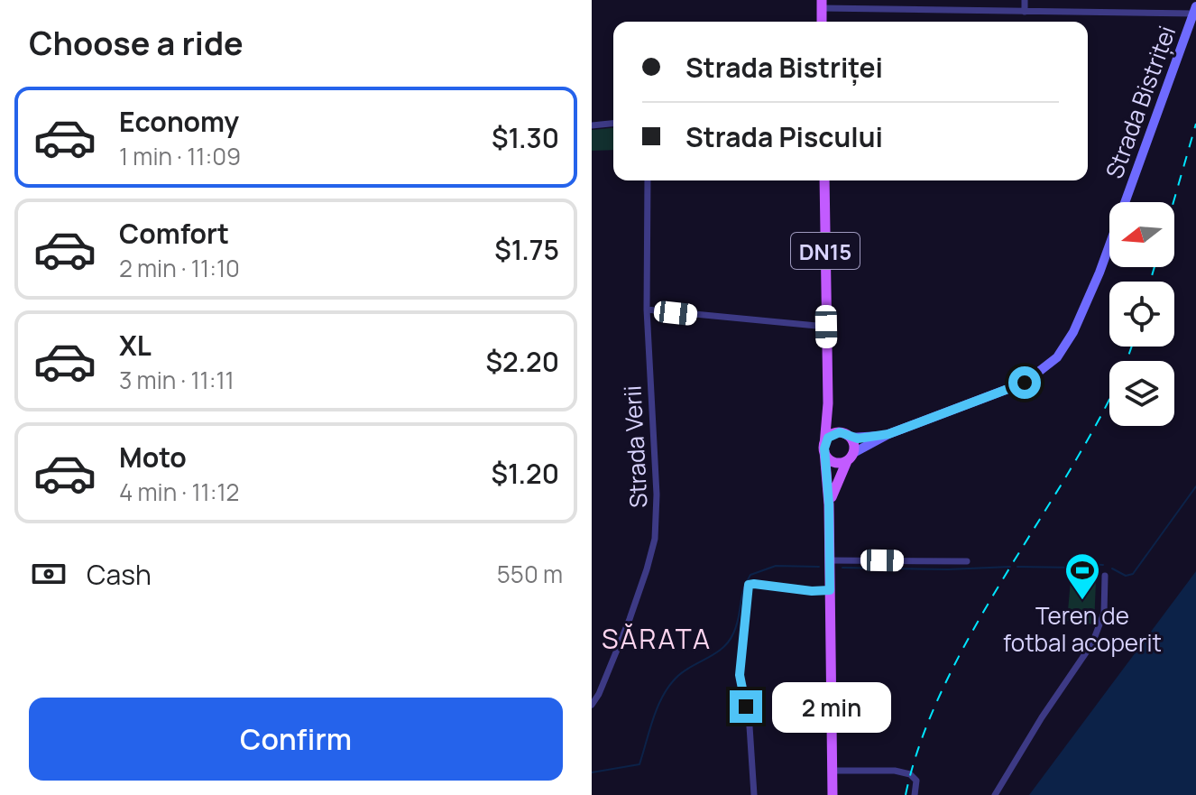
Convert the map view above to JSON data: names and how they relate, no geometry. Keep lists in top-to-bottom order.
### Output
{
  "streets": {
    "main road": ["Strada Bistriței", "DN15"],
    "street": ["Strada Verii"]
  },
  "crossings": [
    ["Strada Bistriței", "DN15"]
  ],
  "districts": ["SĂRATA"],
  "places": {
    "sports": ["Teren de fotbal acoperit"]
  },
  "north": "left",
  "page": {
    "heading": "Choose a ride",
    "banner": ["Strada Bistriței", "Strada Piscului"],
    "list": [
      {
        "name": "Economy",
        "note": "1 min · 11:09",
        "value": "$1.30"
      },
      {
        "name": "Comfort",
        "note": "2 min · 11:10",
        "value": "$1.75"
      },
      {
        "name": "XL",
        "note": "3 min · 11:11",
        "value": "$2.20"
      },
      {
        "name": "Moto",
        "note": "4 min · 11:12",
        "value": "$1.20"
      }
    ],
    "pay": ["Cash", "550 m"],
    "bubble": "2 min",
    "buttons": "Confirm"
  }
}
